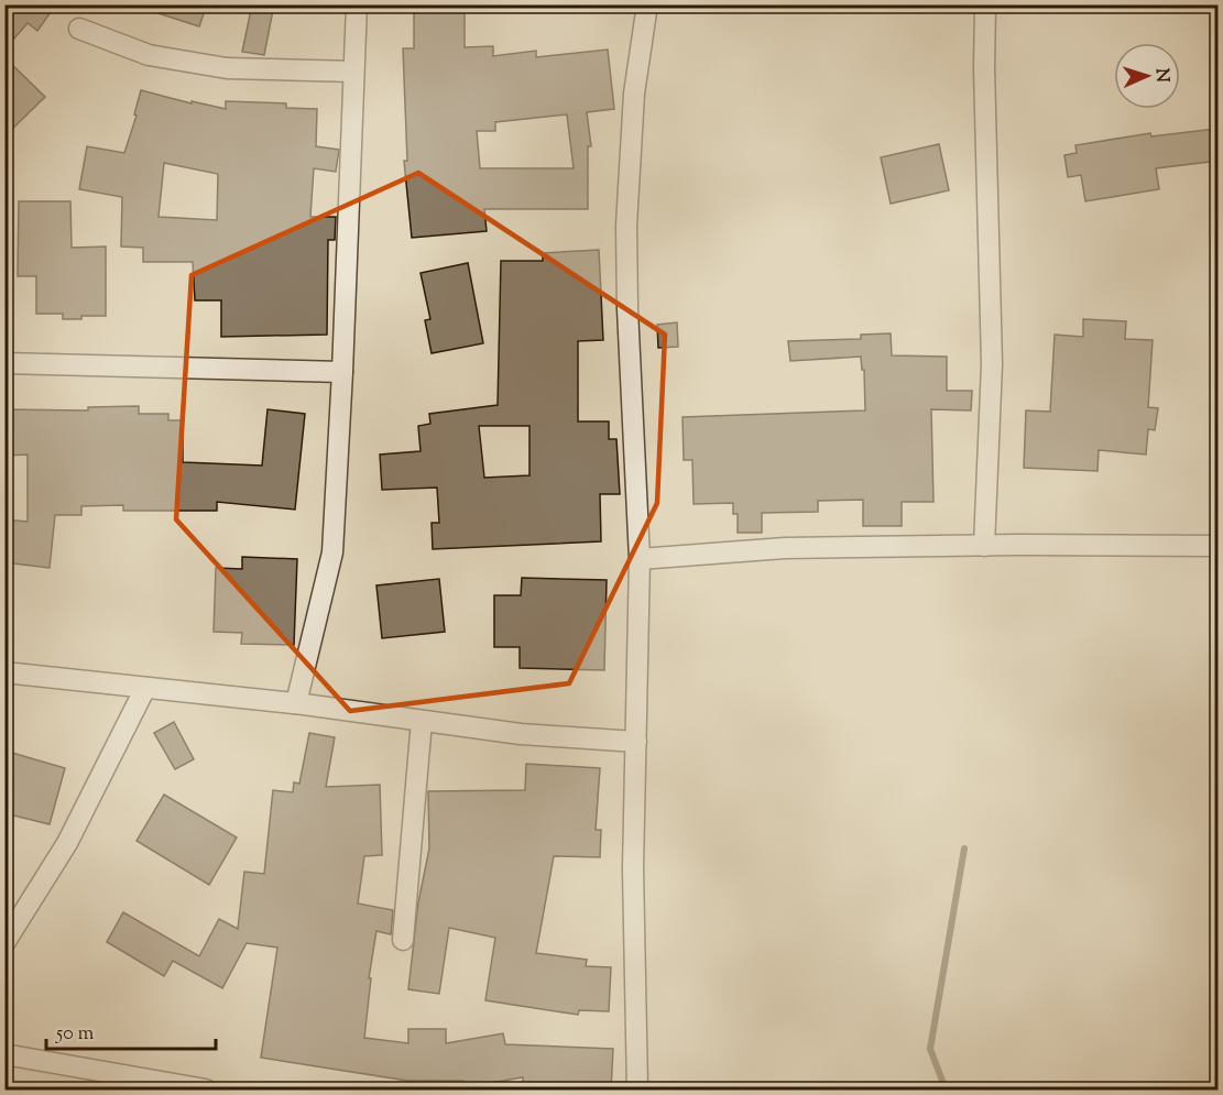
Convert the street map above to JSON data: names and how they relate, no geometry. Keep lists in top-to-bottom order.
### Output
{
  "scale_bar": "50 m",
  "north": "right"
}
